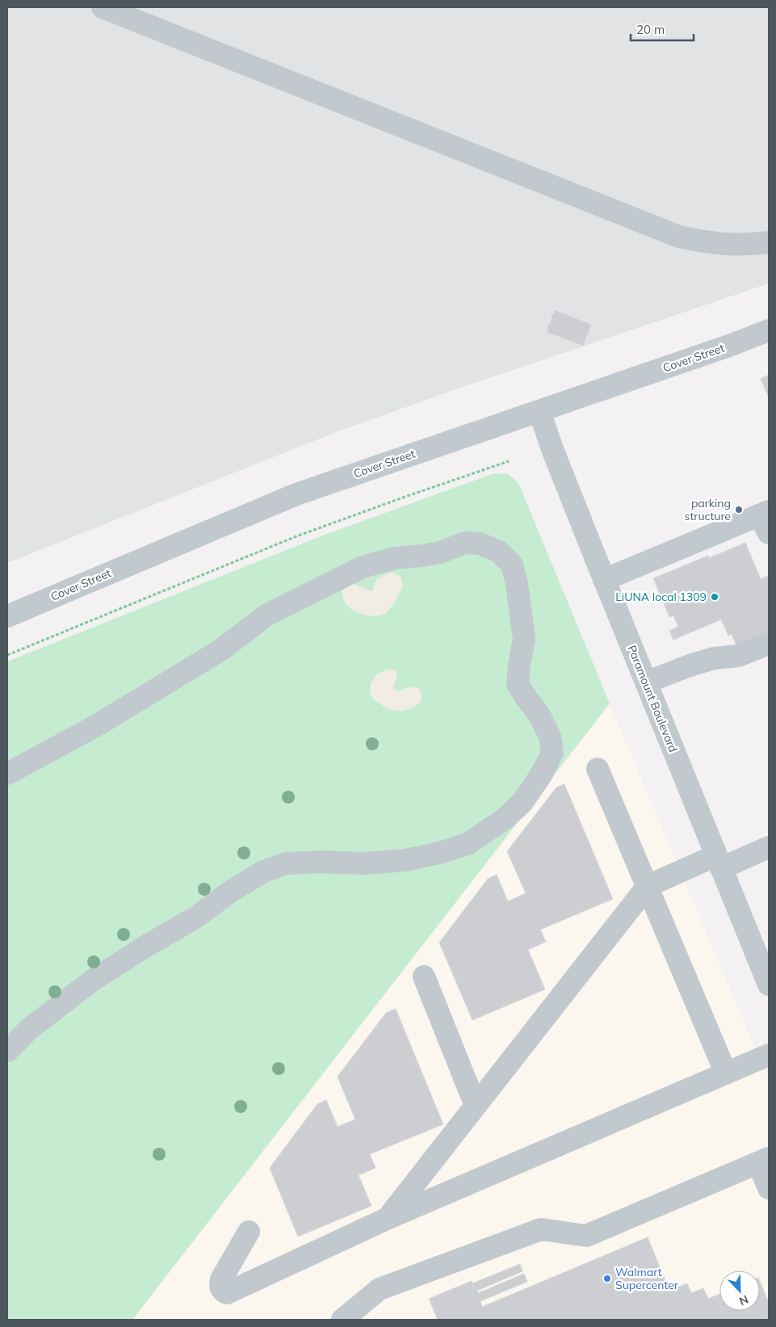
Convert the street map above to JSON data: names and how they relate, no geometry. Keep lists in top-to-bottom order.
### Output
{
  "streets": {
    "street": ["Cover Street", "Paramount Boulevard"]
  },
  "crossings": [
    ["Cover Street", "Paramount Boulevard"]
  ],
  "places": ["parking structure", "LiUNA local 1309", "Walmart Supercenter"],
  "scale_bar": "20 m",
  "north": "bottom right"
}
